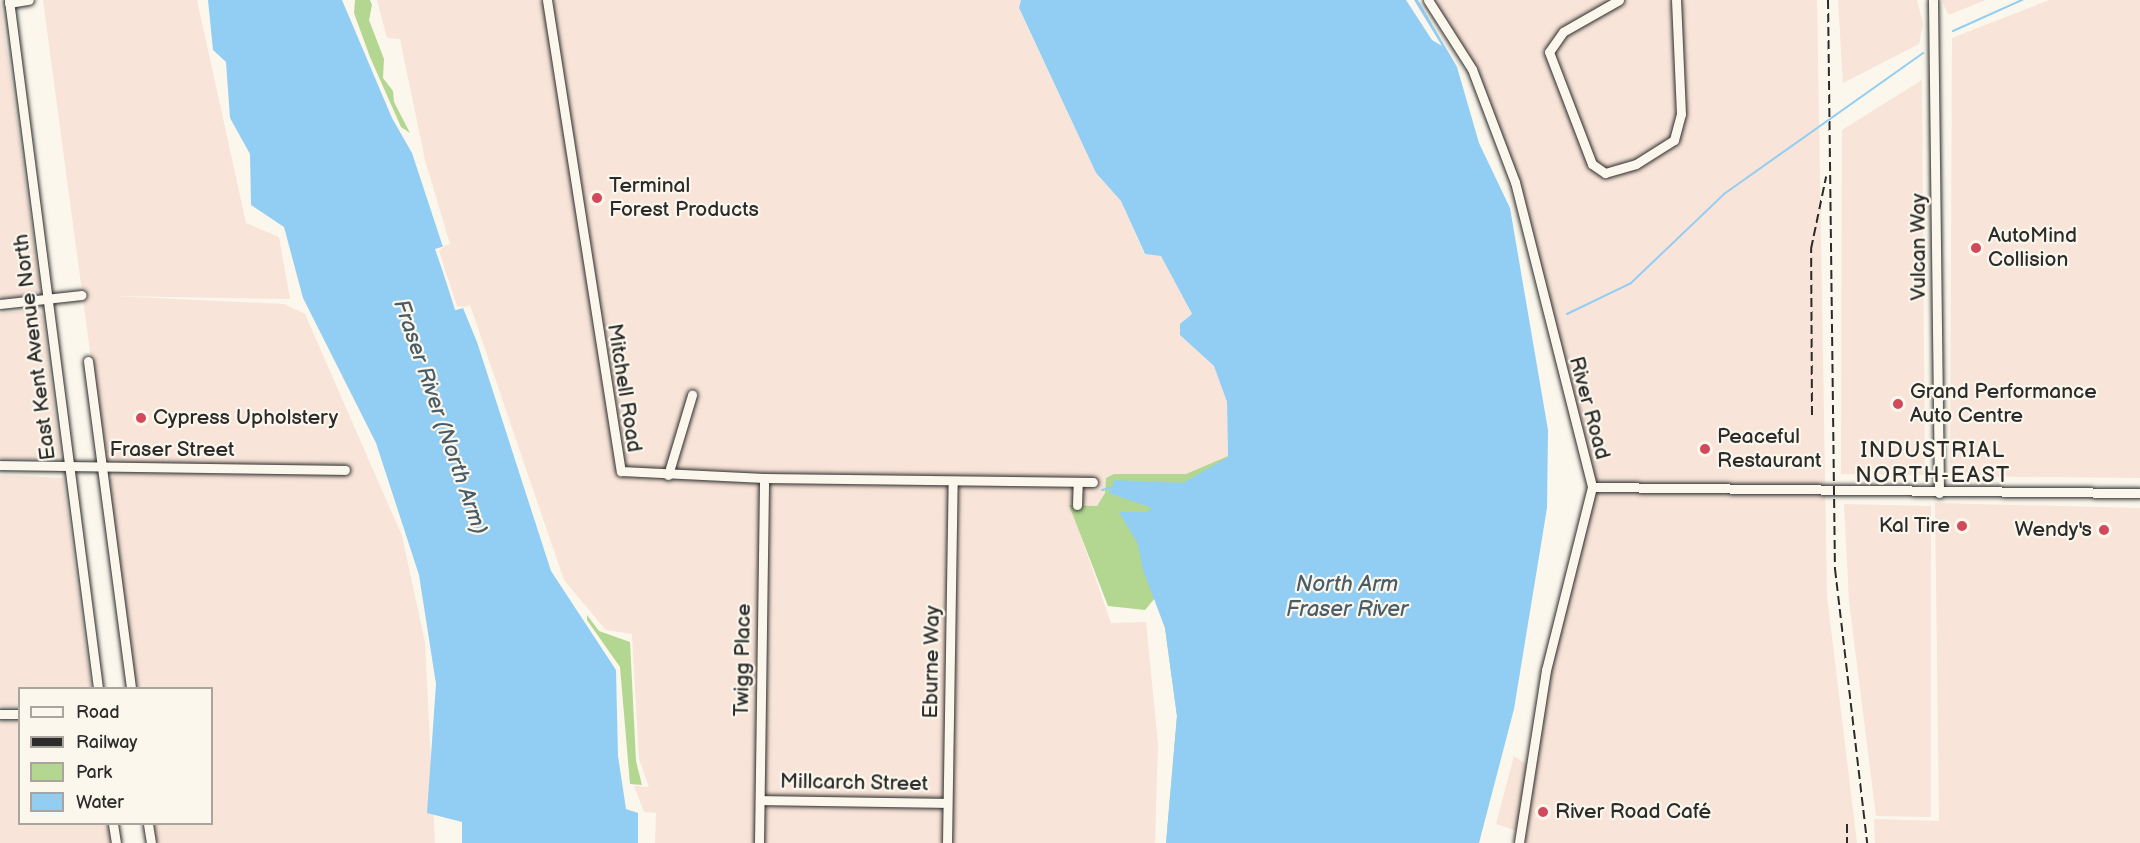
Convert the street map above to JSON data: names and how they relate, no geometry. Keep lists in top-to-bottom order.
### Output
{
  "streets": {
    "street": [
      "Vulcan Way",
      "East Kent Avenue North",
      "Mitchell Road",
      "River Road",
      "Fraser Street",
      "Twigg Place",
      "Eburne Way",
      "Millcarch Street"
    ]
  },
  "crossings": [
    ["East Kent Avenue North", "Fraser Street"],
    ["Mitchell Road", "Twigg Place"],
    ["Mitchell Road", "Eburne Way"],
    ["Twigg Place", "Millcarch Street"],
    ["Eburne Way", "Millcarch Street"]
  ],
  "districts": ["INDUSTRIAL NORTH-EAST"],
  "water": ["Fraser River (North Arm)", "North Arm Fraser River"],
  "places": [
    "Terminal Forest Products",
    "AutoMind Collision",
    "Grand Performance Auto Centre",
    "Cypress Upholstery",
    "Peaceful Restaurant",
    "Kal Tire",
    "Wendy's",
    "River Road Café"
  ],
  "legend": [
    "Road",
    "Railway",
    "Park",
    "Water"
  ]
}
